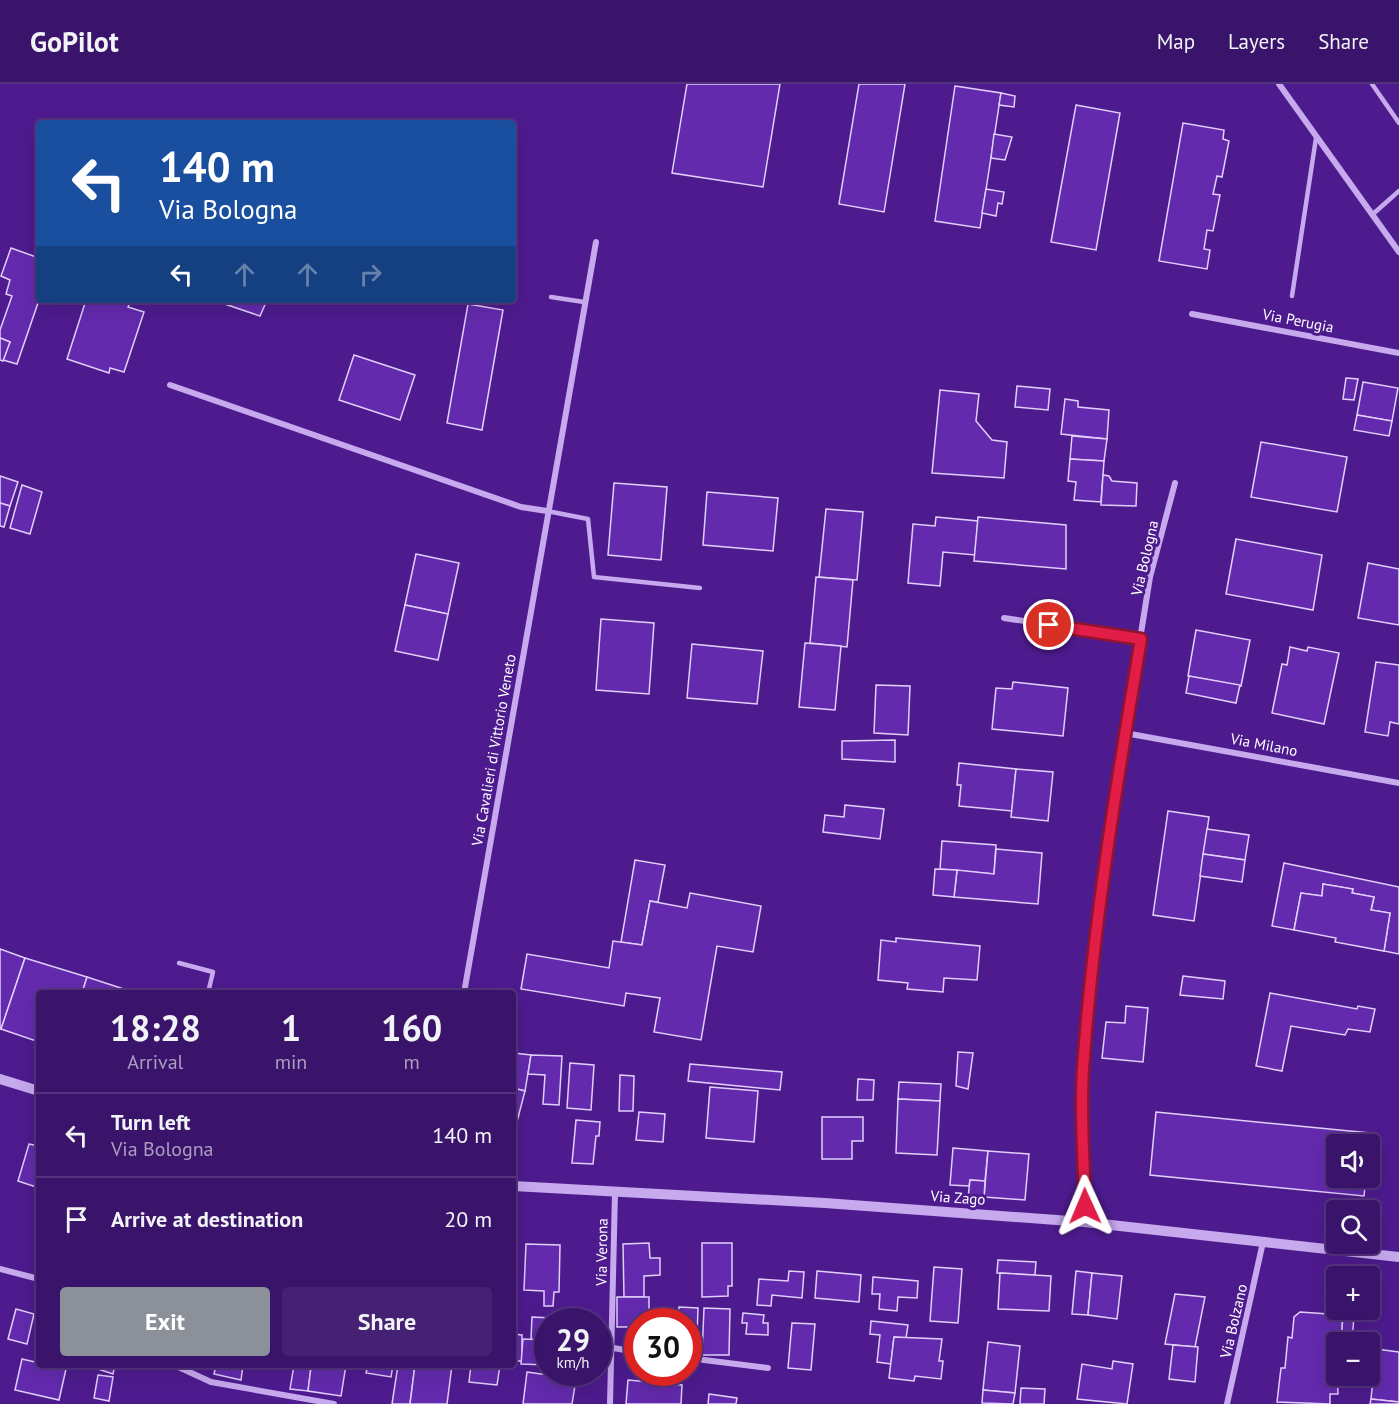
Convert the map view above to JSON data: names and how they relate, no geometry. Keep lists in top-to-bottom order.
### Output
{
  "streets": {
    "street": [
      "Via Perugia",
      "Via Bologna",
      "Via Milano",
      "Via Cavalieri di Vittorio Veneto",
      "Via Zago",
      "Via Verona",
      "Via Bolzano"
    ]
  },
  "crossings": [
    ["Via Bologna", "Via Milano"],
    ["Via Bologna", "Via Zago"],
    ["Via Zago", "Via Verona"],
    ["Via Zago", "Via Bolzano"]
  ],
  "page": {
    "header": "GoPilot",
    "nav": ["Map", "Layers", "Share"],
    "turn": ["140 m", "Via Bologna"],
    "eta": [
      "18:28",
      "Arrival",
      "1",
      "min",
      "160",
      "m"
    ],
    "list": [
      {
        "name": "Turn left",
        "note": "Via Bologna",
        "value": "140 m"
      },
      {
        "name": "Arrive at destination",
        "value": "20 m"
      }
    ],
    "map_buttons": ["+", "−"],
    "buttons": ["Exit", "Share"],
    "speed": "29 km/h",
    "limit": "30"
  }
}
